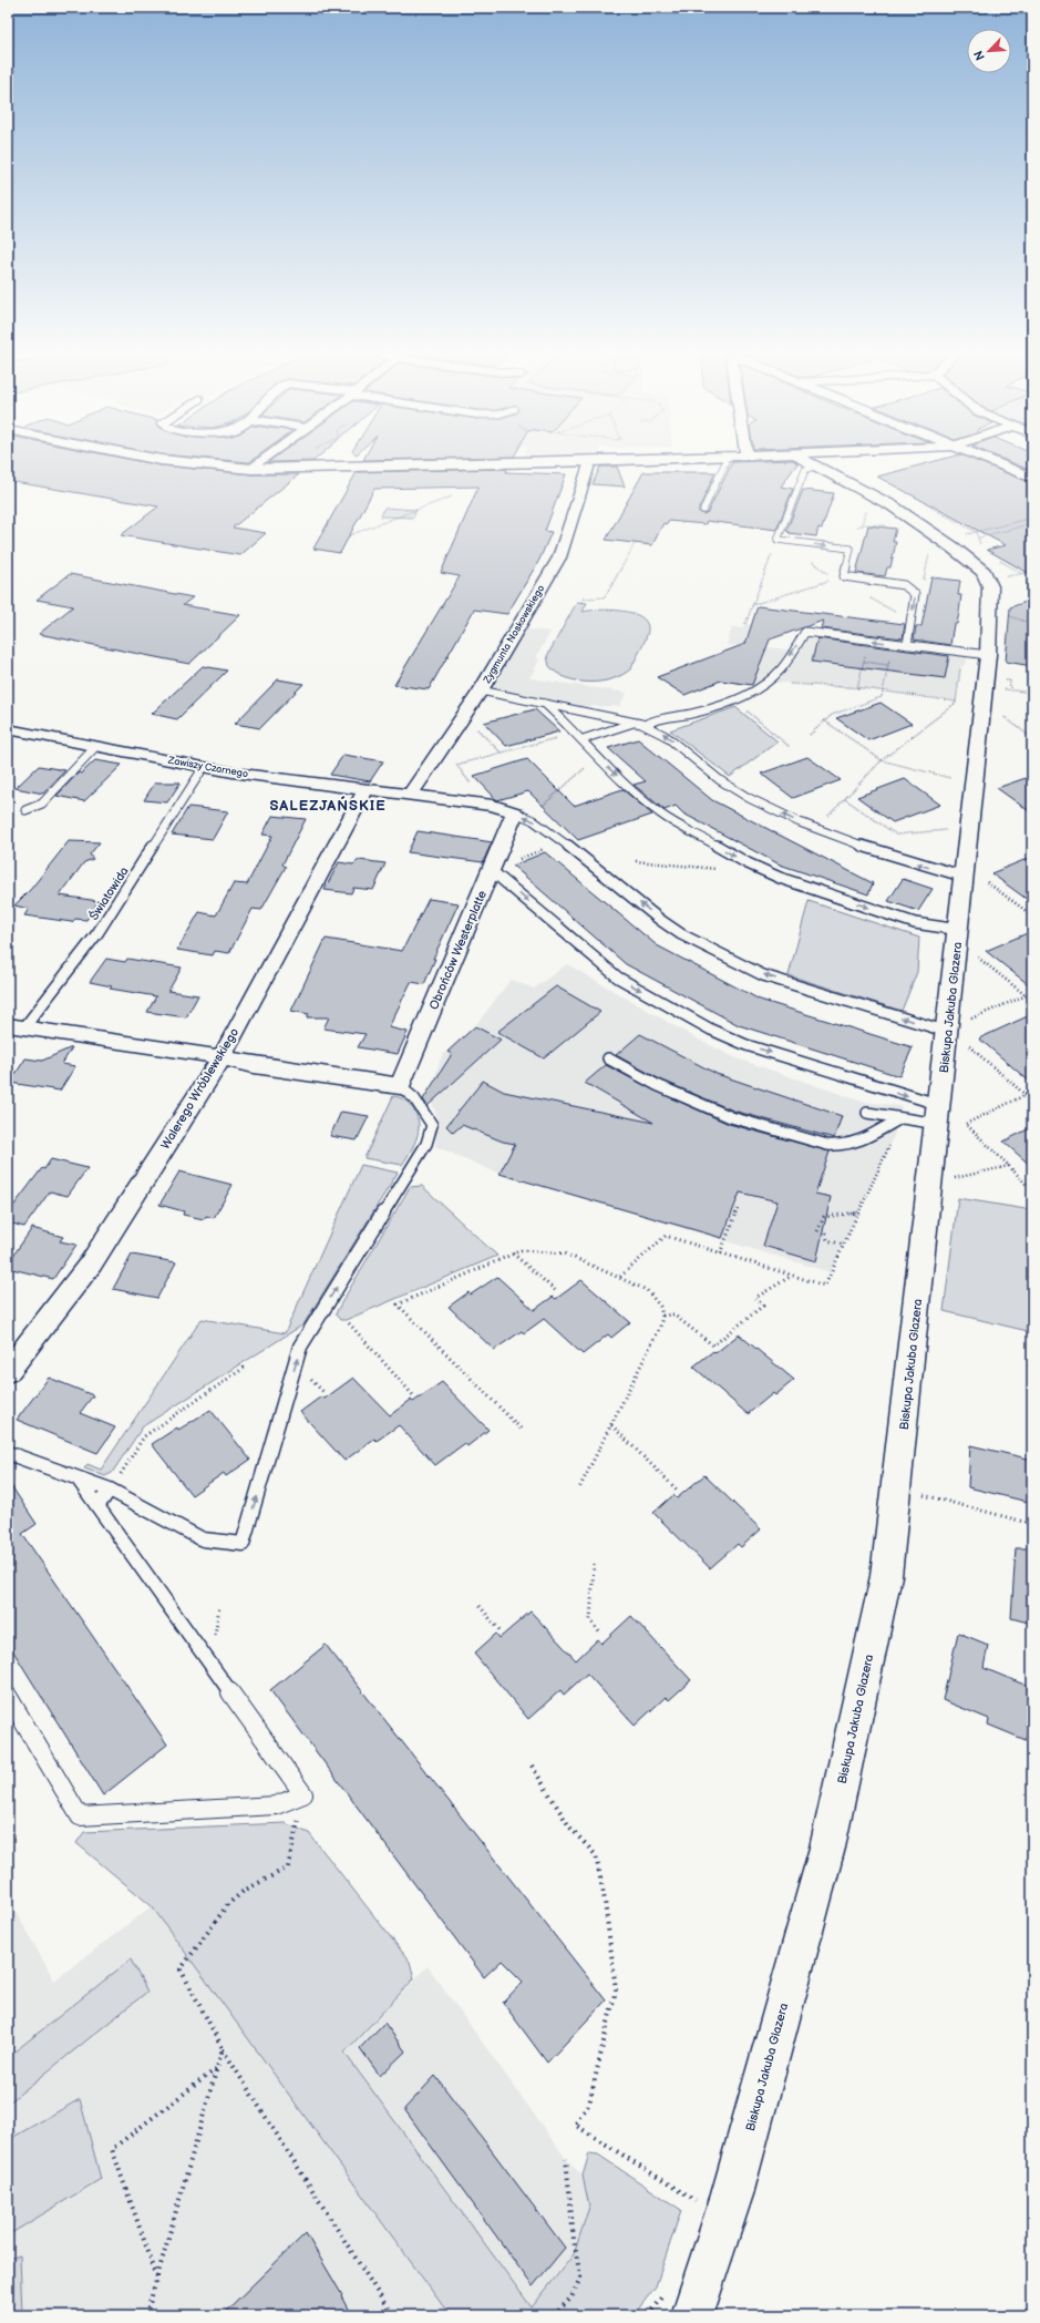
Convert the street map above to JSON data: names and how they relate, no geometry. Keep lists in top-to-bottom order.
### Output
{
  "streets": {
    "street": [
      "Zygmunta Noskowskiego",
      "Zawiszy Czarnego",
      "Obrońców Westerplatte",
      "Biskupa Jakuba Glazera",
      "Walerego Wróblewskiego"
    ],
    "lane": ["Światowida"]
  },
  "crossings": [
    ["Zygmunta Noskowskiego", "Zawiszy Czarnego"],
    ["Zawiszy Czarnego", "Światowida"],
    ["Zawiszy Czarnego", "Obrońców Westerplatte"],
    ["Zawiszy Czarnego", "Walerego Wróblewskiego"]
  ],
  "districts": ["SALEZJAŃSKIE"],
  "north": "bottom left"
}
